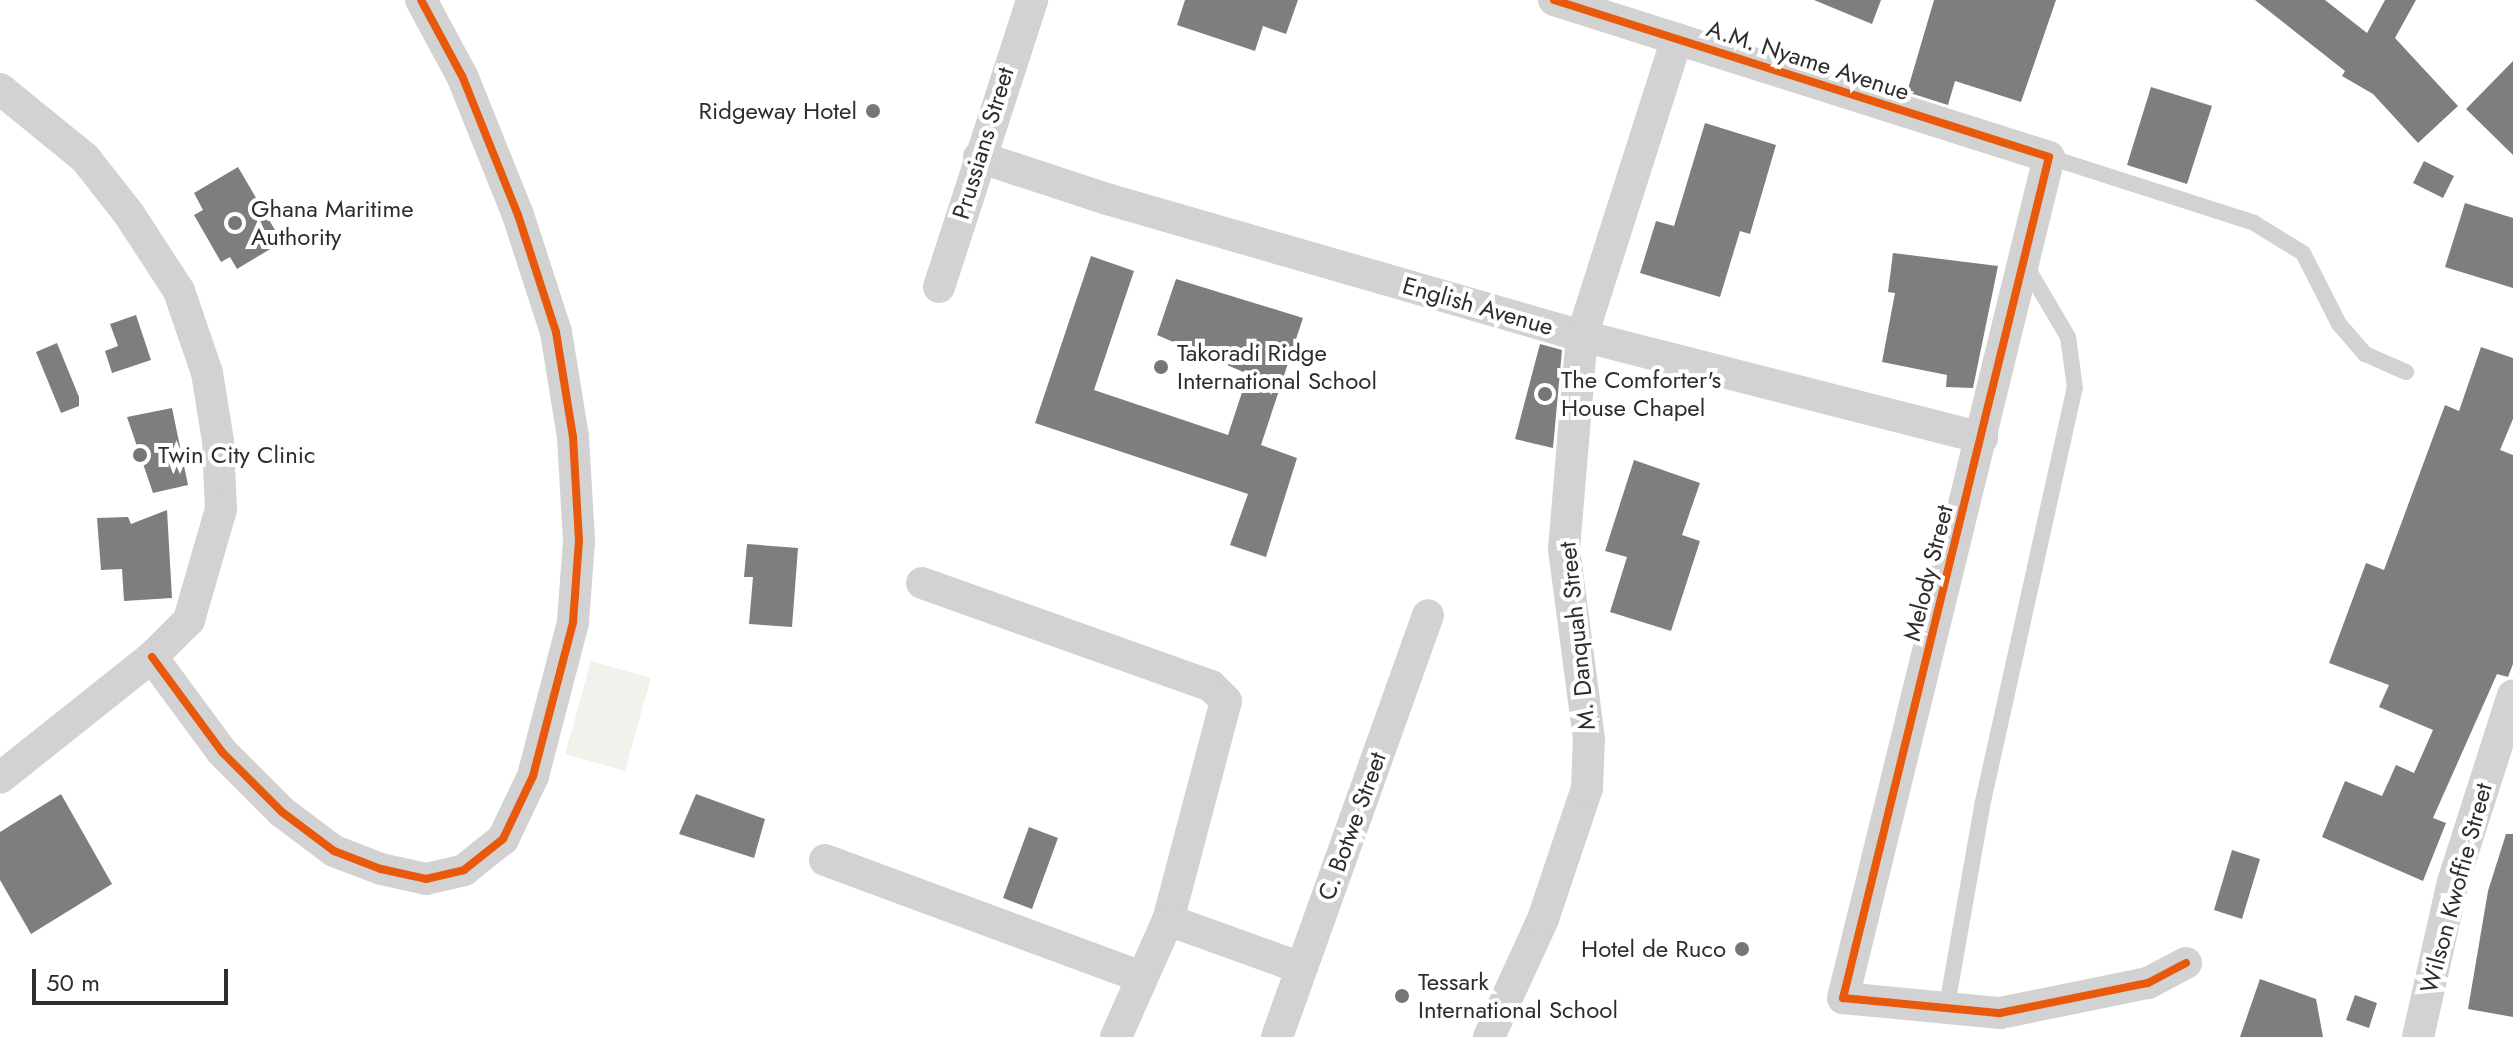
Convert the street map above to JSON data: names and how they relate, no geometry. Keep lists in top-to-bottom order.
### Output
{
  "streets": {
    "street": [
      "A.M. Nyame Avenue",
      "Prussians Street",
      "English Avenue",
      "Melody Street",
      "M. Danquah Street",
      "C. Botwe Street",
      "Wilson Kwoffie Street"
    ]
  },
  "crossings": [
    ["A.M. Nyame Avenue", "Melody Street"],
    ["A.M. Nyame Avenue", "M. Danquah Street"],
    ["Prussians Street", "English Avenue"],
    ["English Avenue", "Melody Street"],
    ["English Avenue", "M. Danquah Street"]
  ],
  "places": [
    "Ridgeway Hotel",
    "Ghana Maritime Authority",
    "Takoradi Ridge International School",
    "The Comforter's House Chapel",
    "Twin City Clinic",
    "Hotel de Ruco",
    "Tessark International School"
  ],
  "scale_bar": "50 m"
}
